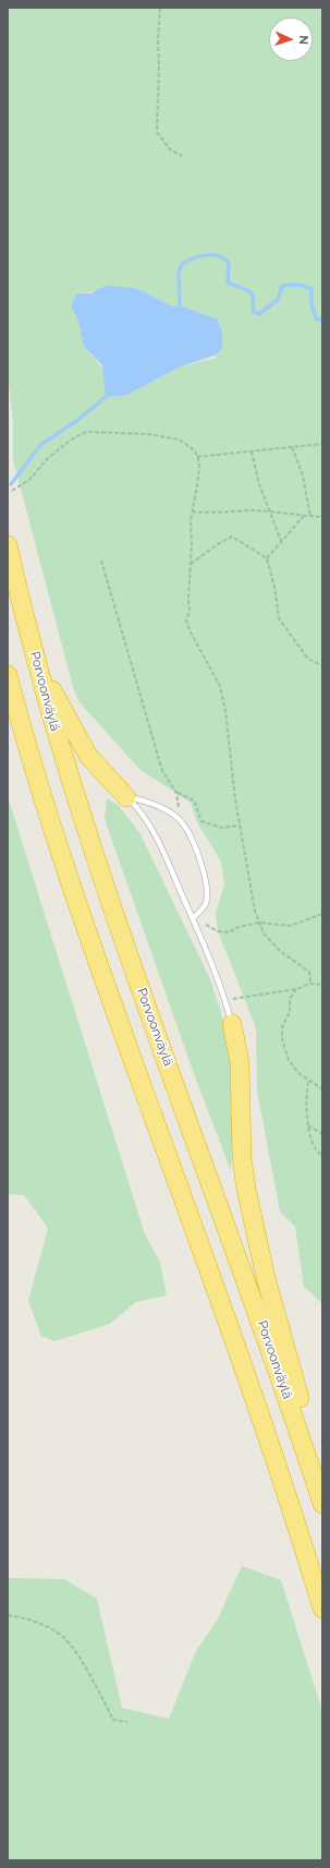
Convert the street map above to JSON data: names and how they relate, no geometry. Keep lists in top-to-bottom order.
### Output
{
  "streets": {
    "highway": ["Porvoonväylä"]
  },
  "north": "right"
}
